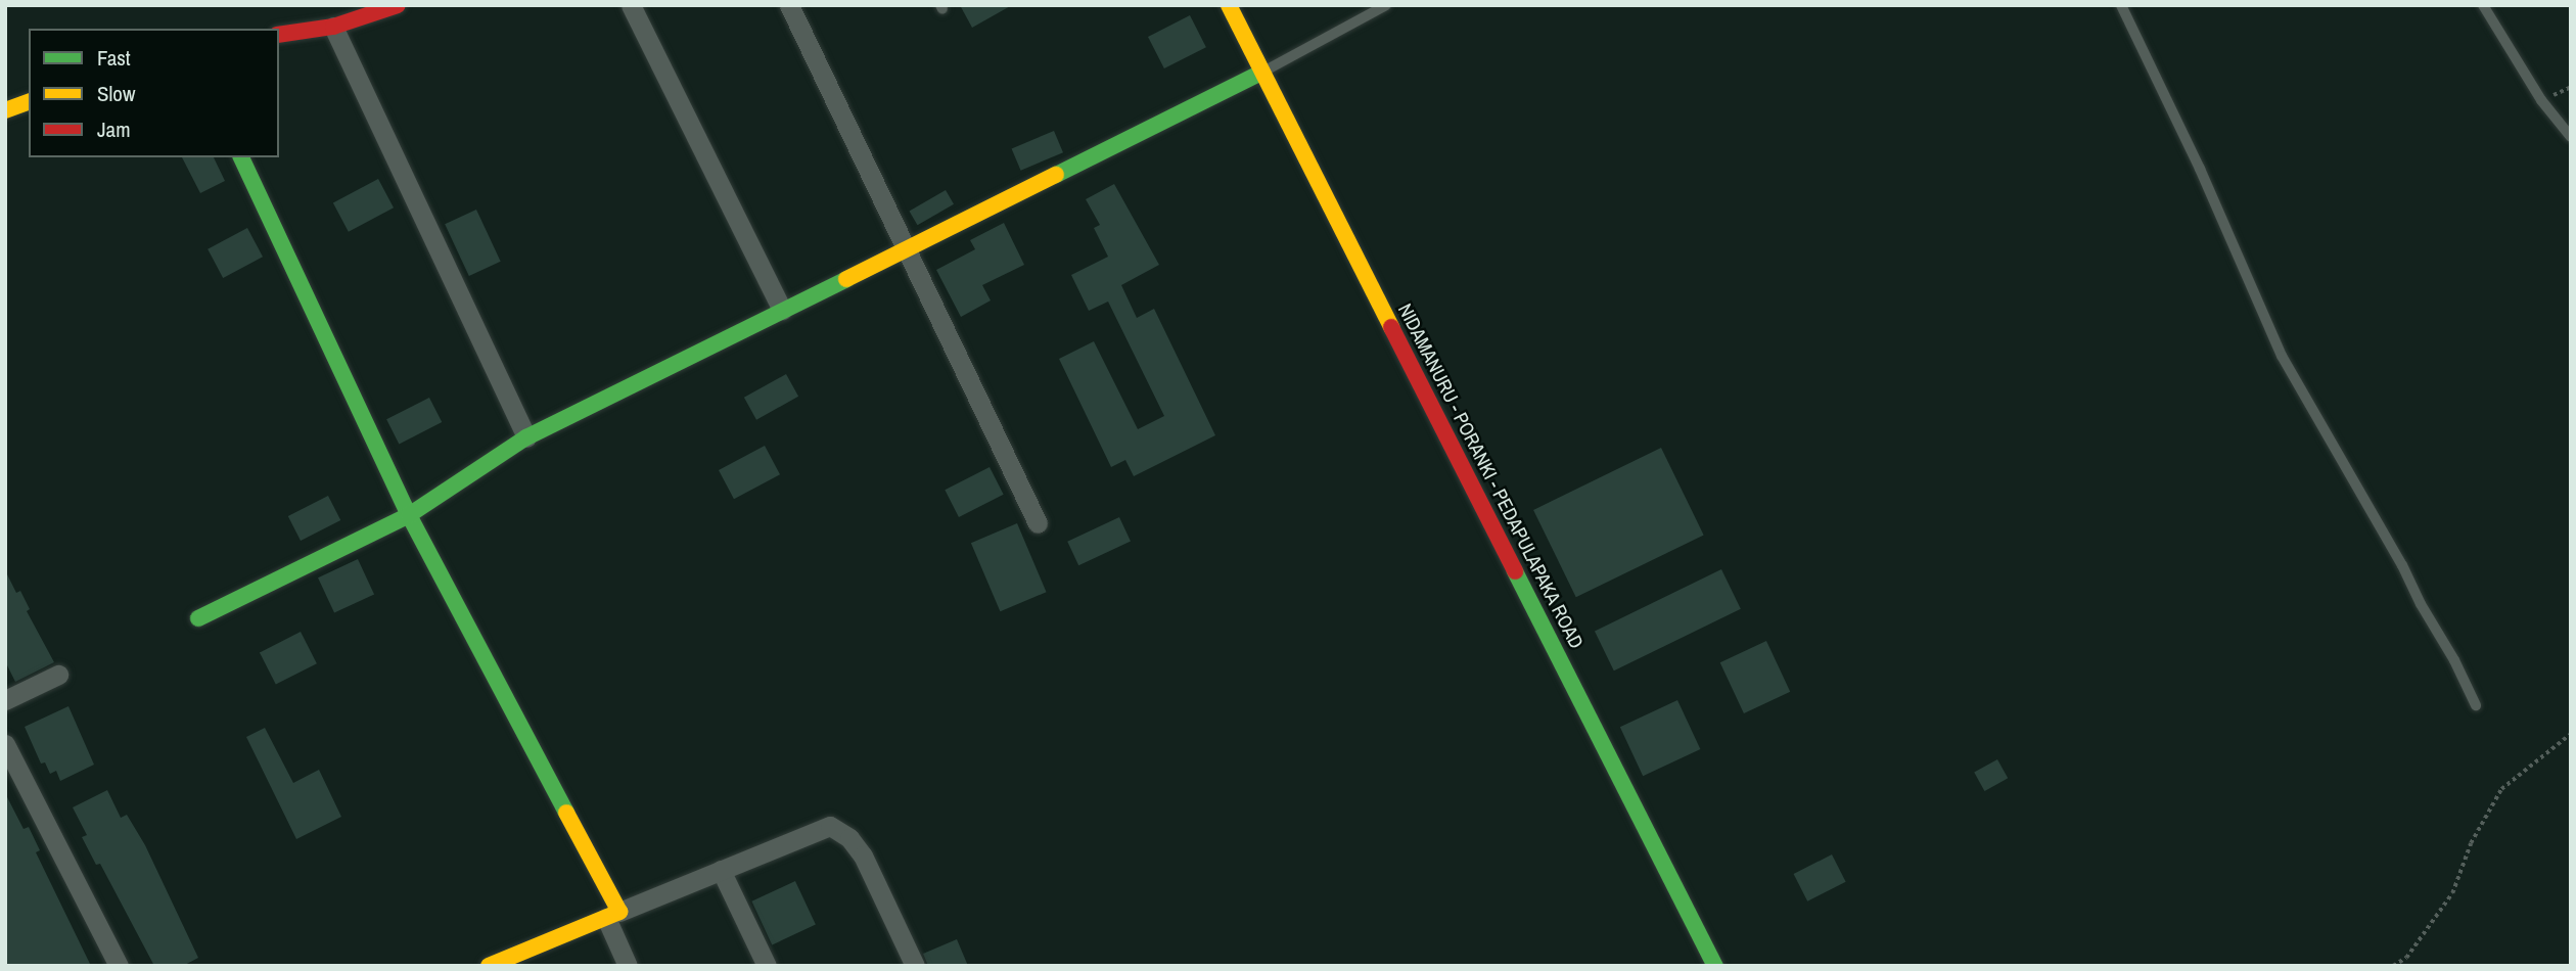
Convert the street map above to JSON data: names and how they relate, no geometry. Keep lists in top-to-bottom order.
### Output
{
  "streets": {
    "street": ["NIDAMANURU - PORANKI - PEDAPULAPAKA ROAD"]
  },
  "legend": ["Fast", "Slow", "Jam"]
}
